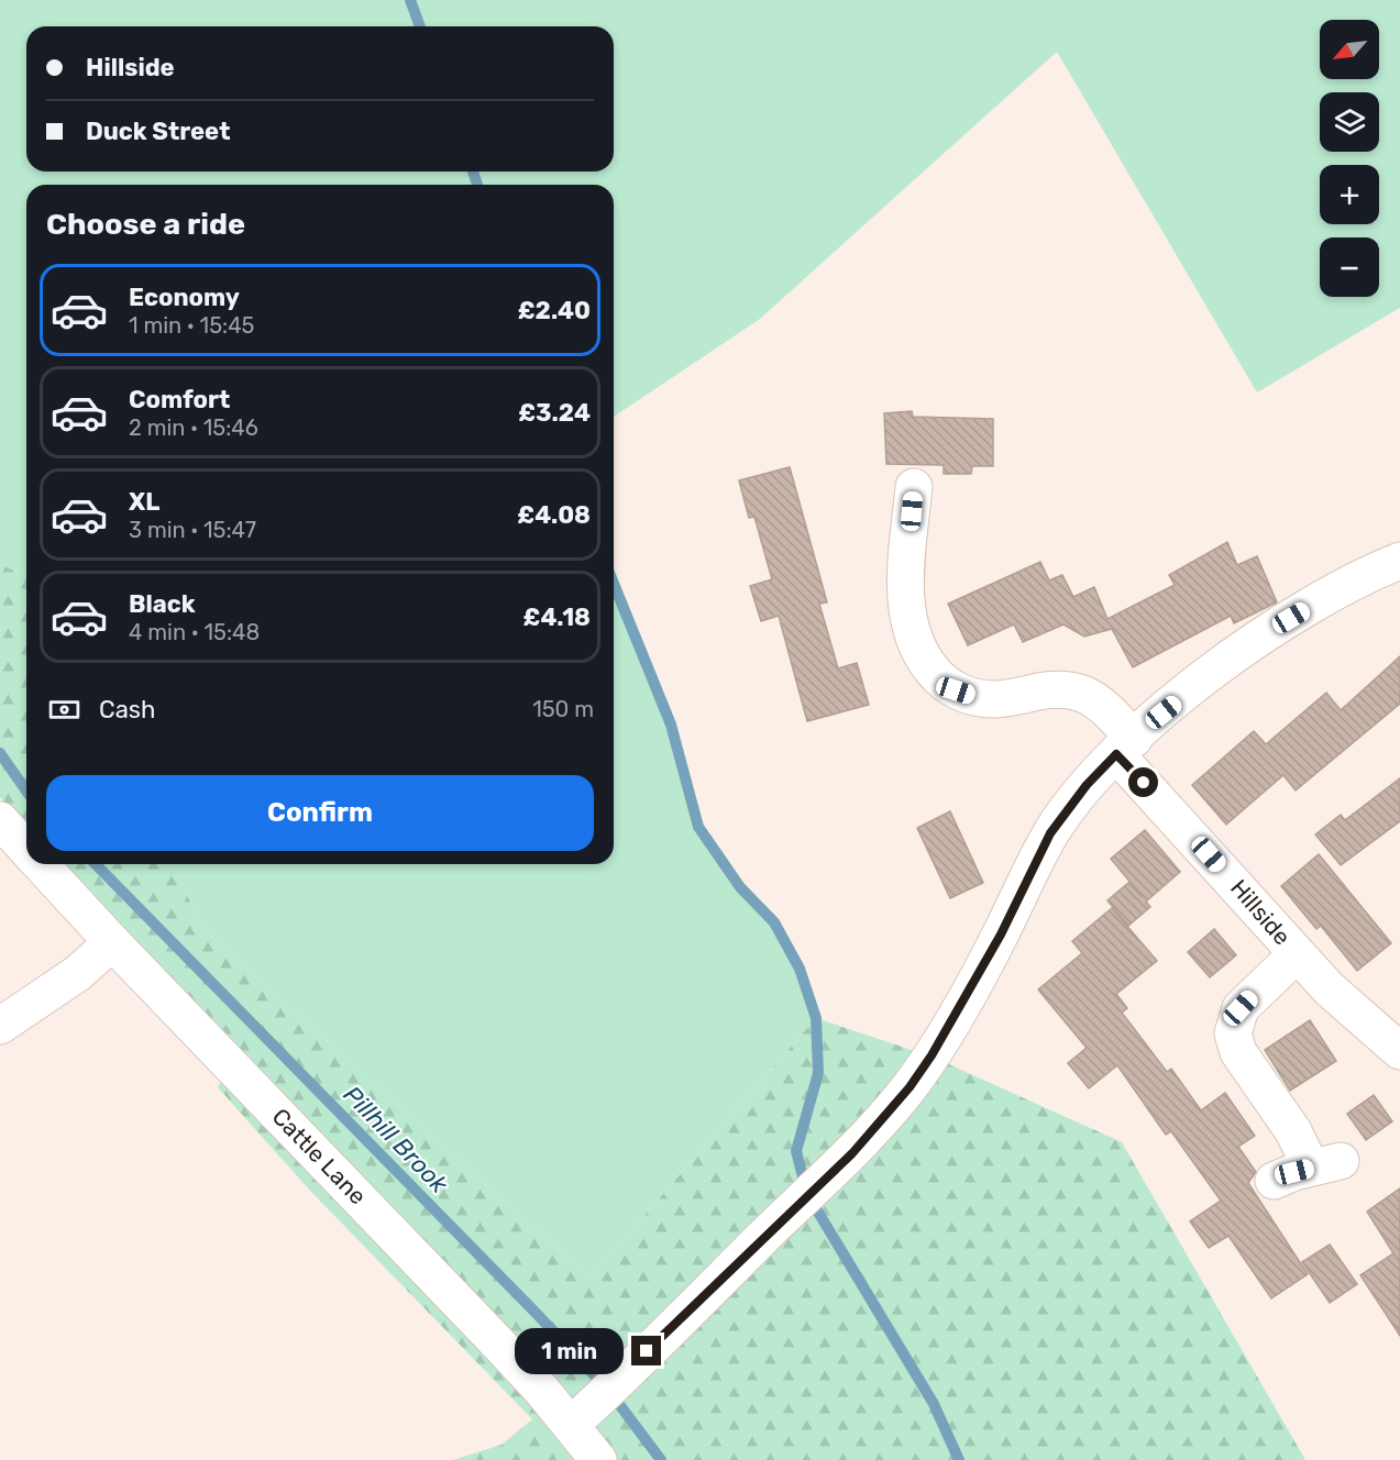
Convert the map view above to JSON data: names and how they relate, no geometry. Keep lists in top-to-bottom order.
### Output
{
  "streets": {
    "street": ["Hillside", "Cattle Lane"]
  },
  "water": ["Pillhill Brook"],
  "north": "bottom left",
  "page": {
    "map_buttons": ["+", "−"],
    "banner": ["Hillside", "Duck Street"],
    "heading": "Choose a ride",
    "list": [
      {
        "name": "Economy",
        "note": "1 min · 15:45",
        "value": "£2.40"
      },
      {
        "name": "Comfort",
        "note": "2 min · 15:46",
        "value": "£3.24"
      },
      {
        "name": "XL",
        "note": "3 min · 15:47",
        "value": "£4.08"
      },
      {
        "name": "Black",
        "note": "4 min · 15:48",
        "value": "£4.18"
      }
    ],
    "pay": ["Cash", "150 m"],
    "buttons": "Confirm",
    "bubble": "1 min"
  }
}
